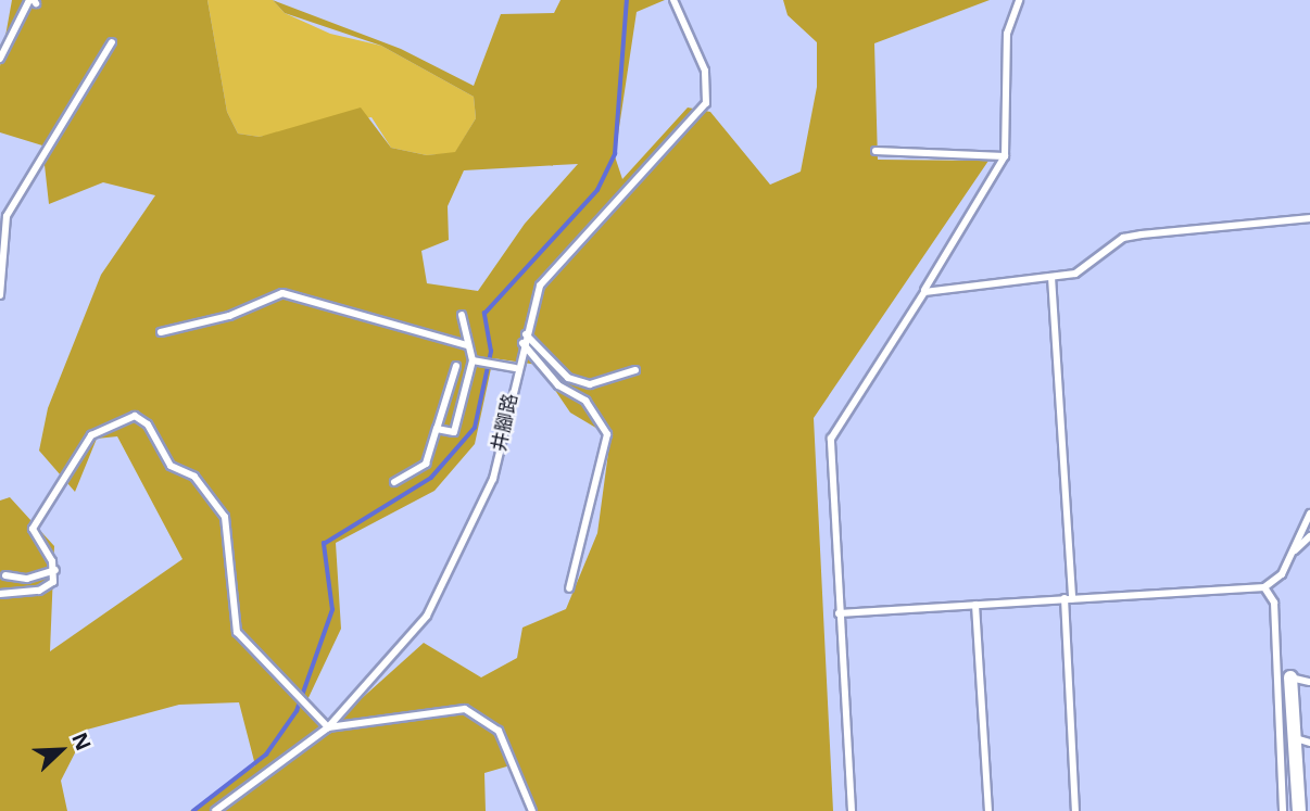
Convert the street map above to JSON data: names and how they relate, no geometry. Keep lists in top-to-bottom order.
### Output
{
  "streets": {
    "lane": ["井腳路"]
  },
  "north": "top right"
}
